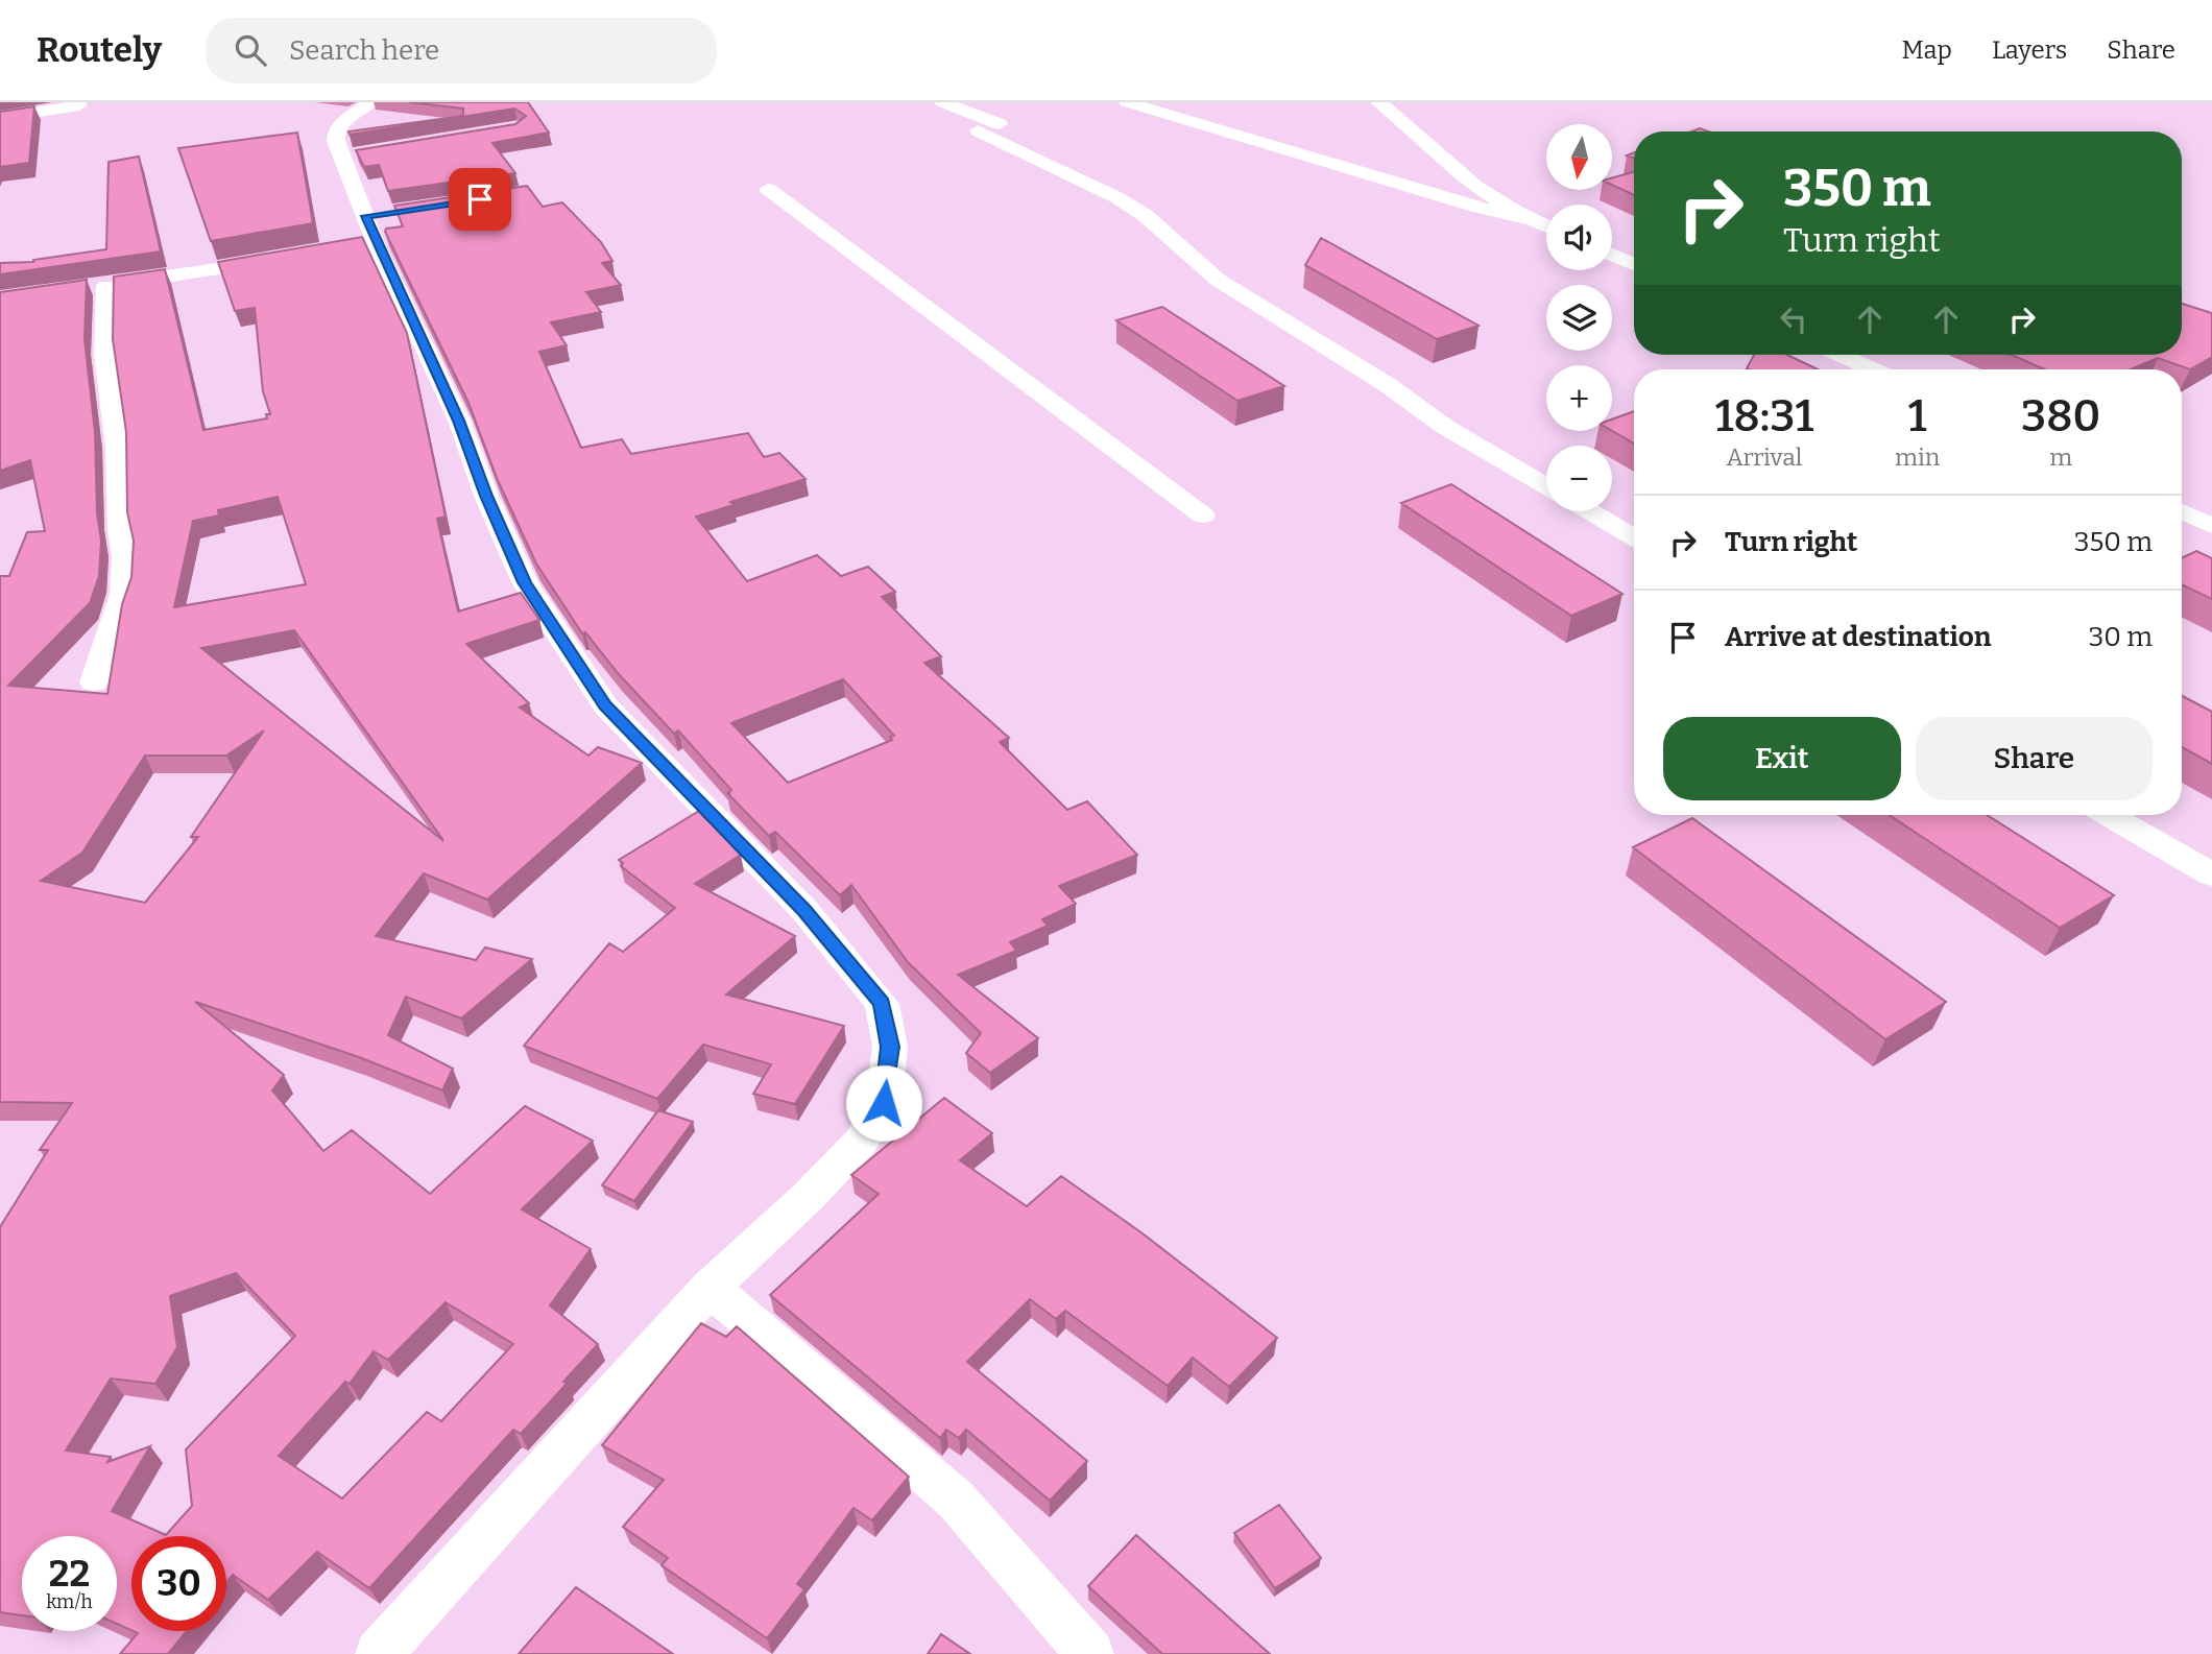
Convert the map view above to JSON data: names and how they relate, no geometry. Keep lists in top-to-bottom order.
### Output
{
  "north": "bottom",
  "page": {
    "header": "Routely",
    "search": "Search here",
    "nav": ["Map", "Layers", "Share"],
    "map_buttons": ["+", "−"],
    "turn": ["350 m", "Turn right"],
    "eta": [
      "18:31",
      "Arrival",
      "1",
      "min",
      "380",
      "m"
    ],
    "list": [
      {
        "name": "Turn right",
        "value": "350 m"
      },
      {
        "name": "Arrive at destination",
        "value": "30 m"
      }
    ],
    "buttons": ["Exit", "Share"],
    "speed": "22 km/h",
    "limit": "30"
  }
}
